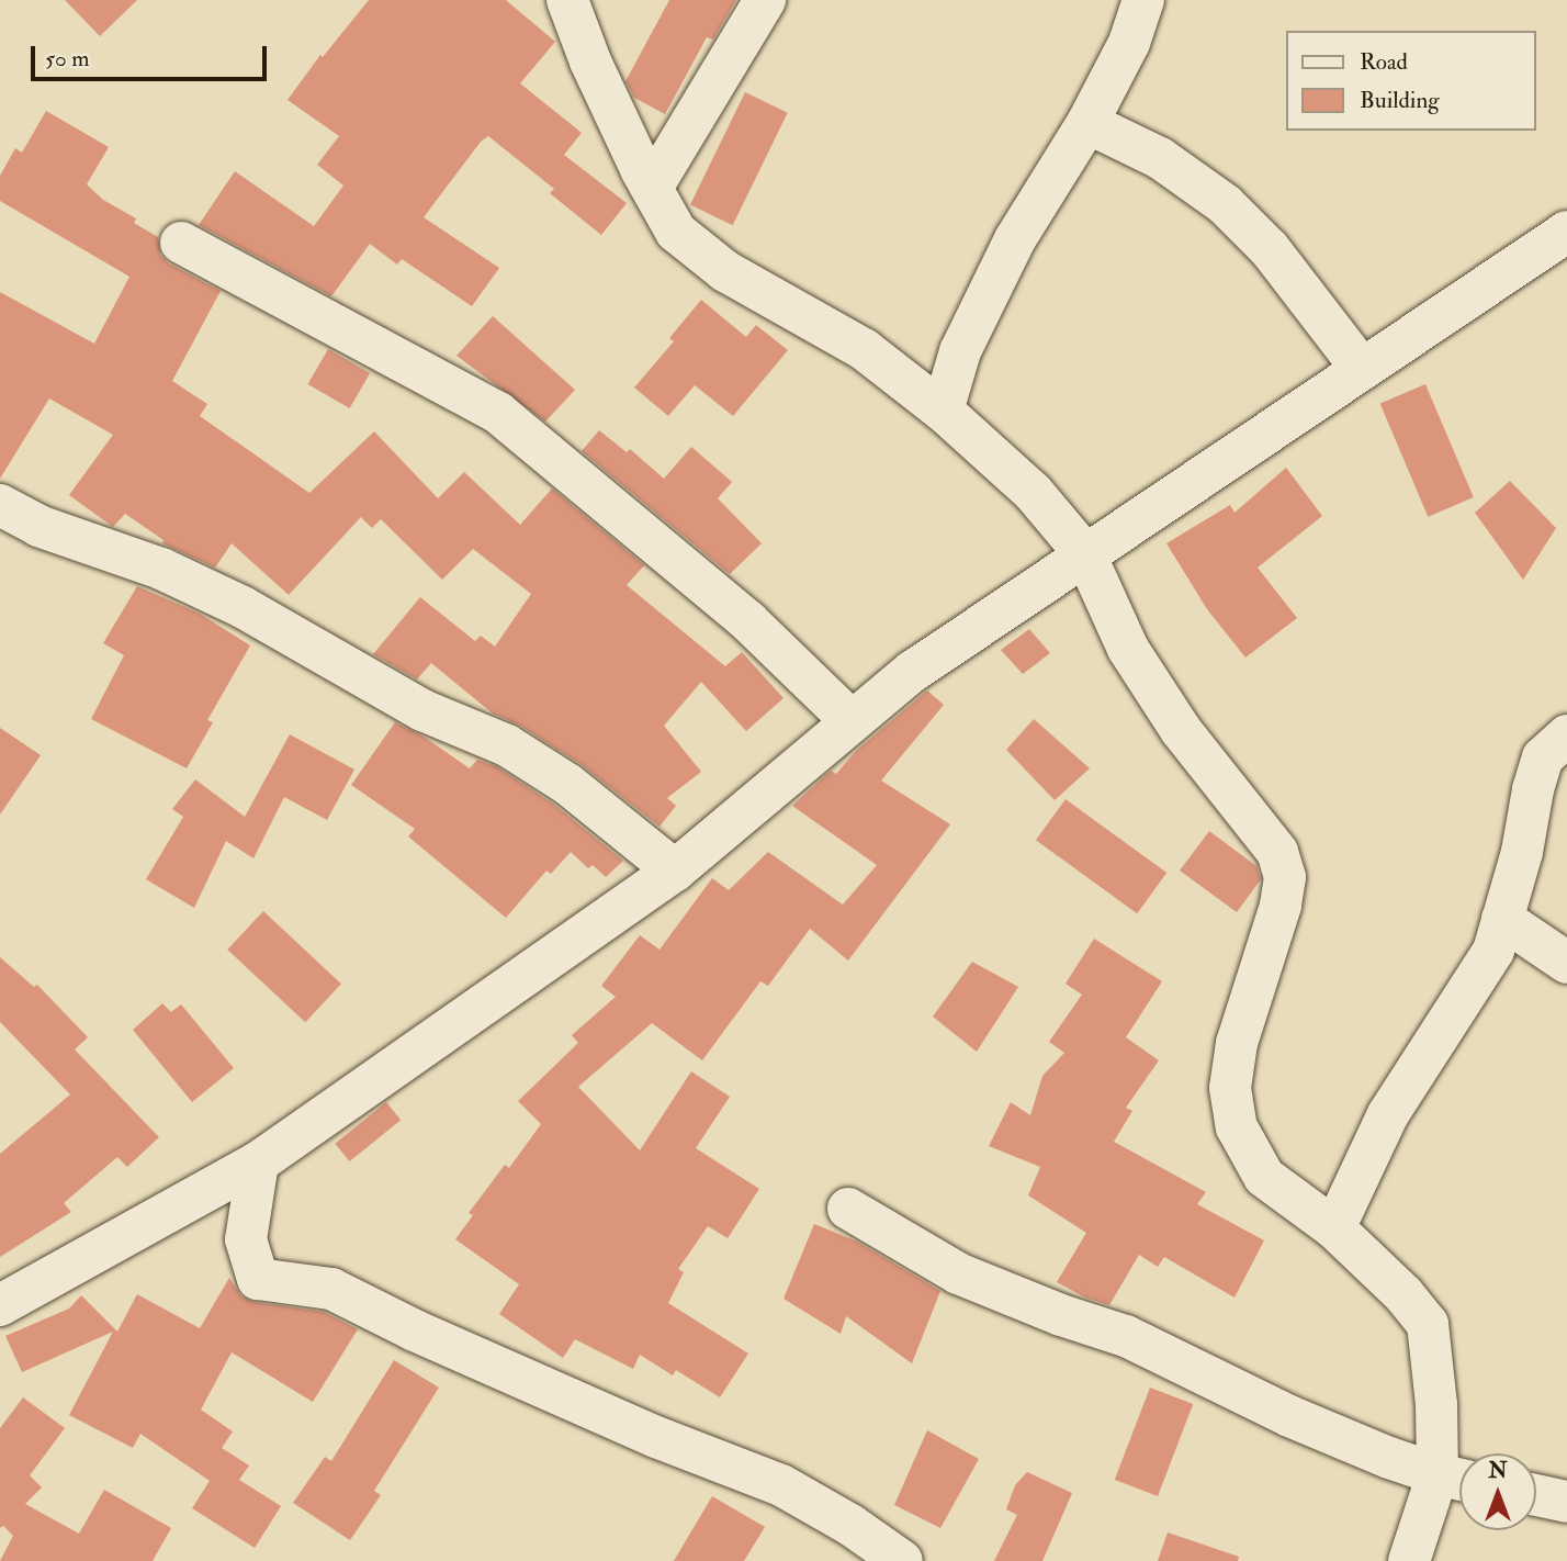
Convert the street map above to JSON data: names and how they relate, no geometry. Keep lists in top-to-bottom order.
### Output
{
  "legend": ["Road", "Building"],
  "scale_bar": "50 m",
  "north": "top"
}
